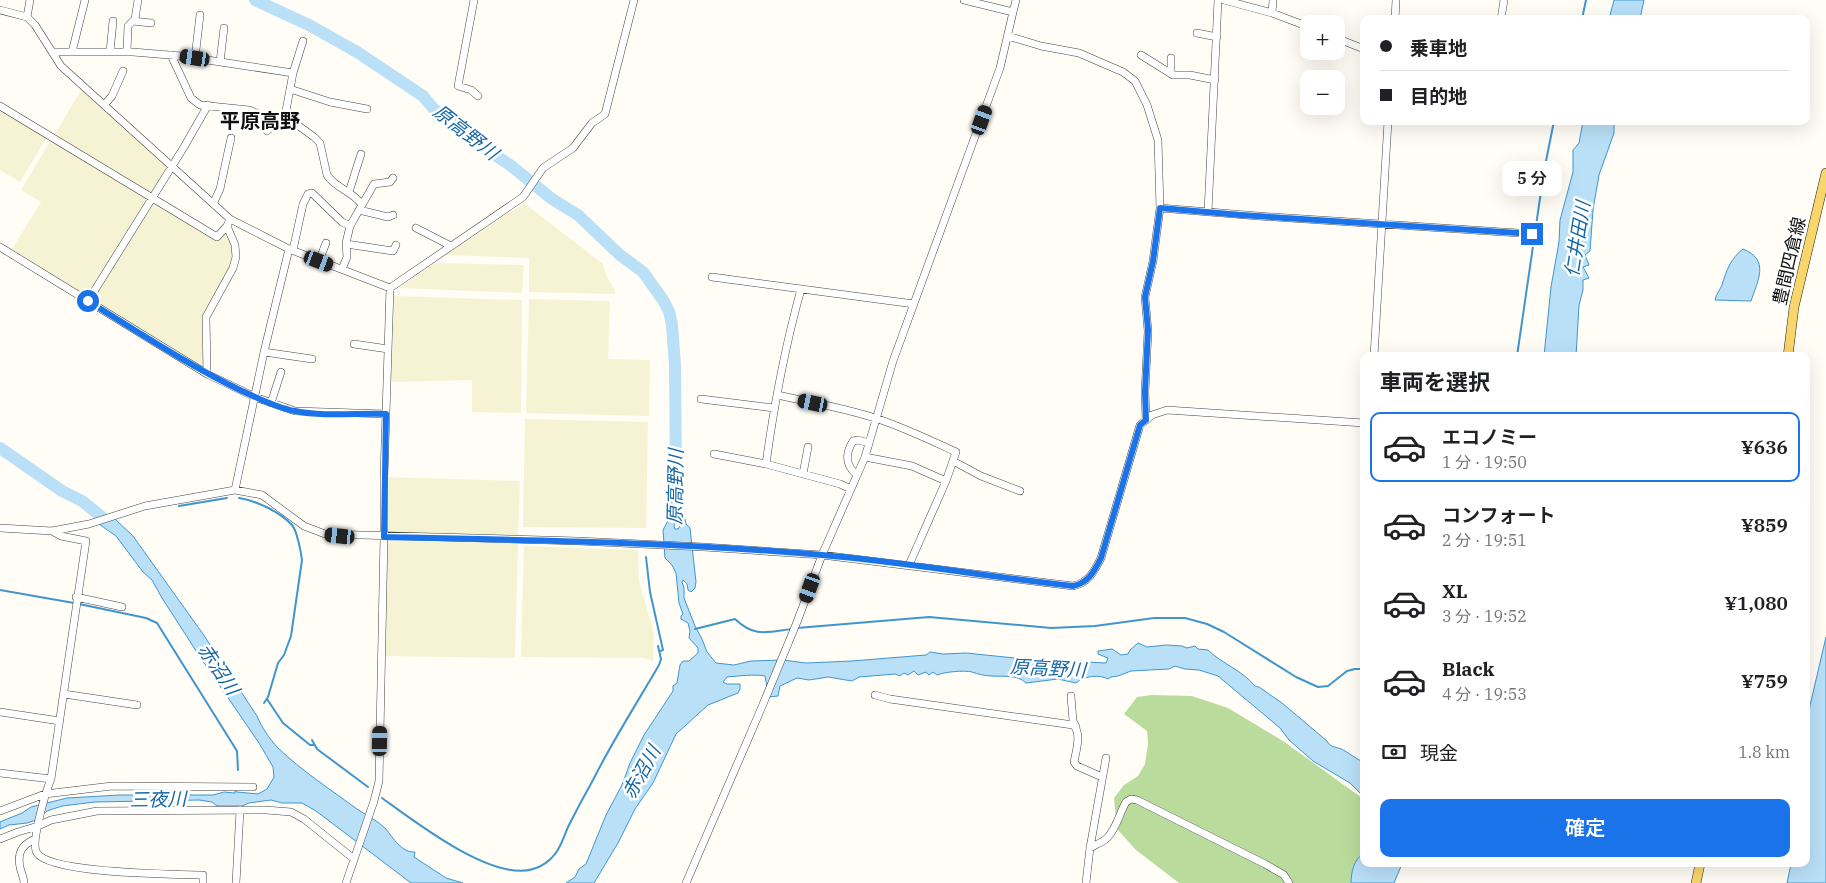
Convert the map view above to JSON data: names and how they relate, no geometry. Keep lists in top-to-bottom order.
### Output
{
  "streets": {
    "main road": ["豊間四倉線"]
  },
  "districts": ["平原高野"],
  "water": [
    "原高野川",
    "仁井田川",
    "赤沼川",
    "三夜川"
  ],
  "page": {
    "map_buttons": ["+", "−"],
    "banner": ["乗車地", "目的地"],
    "bubble": "5 分",
    "heading": "車両を選択",
    "list": [
      {
        "name": "エコノミー",
        "note": "1 分 · 19:50",
        "value": "¥636"
      },
      {
        "name": "コンフォート",
        "note": "2 分 · 19:51",
        "value": "¥859"
      },
      {
        "name": "XL",
        "note": "3 分 · 19:52",
        "value": "¥1,080"
      },
      {
        "name": "Black",
        "note": "4 分 · 19:53",
        "value": "¥759"
      }
    ],
    "pay": ["現金", "1.8 km"],
    "buttons": "確定"
  }
}
